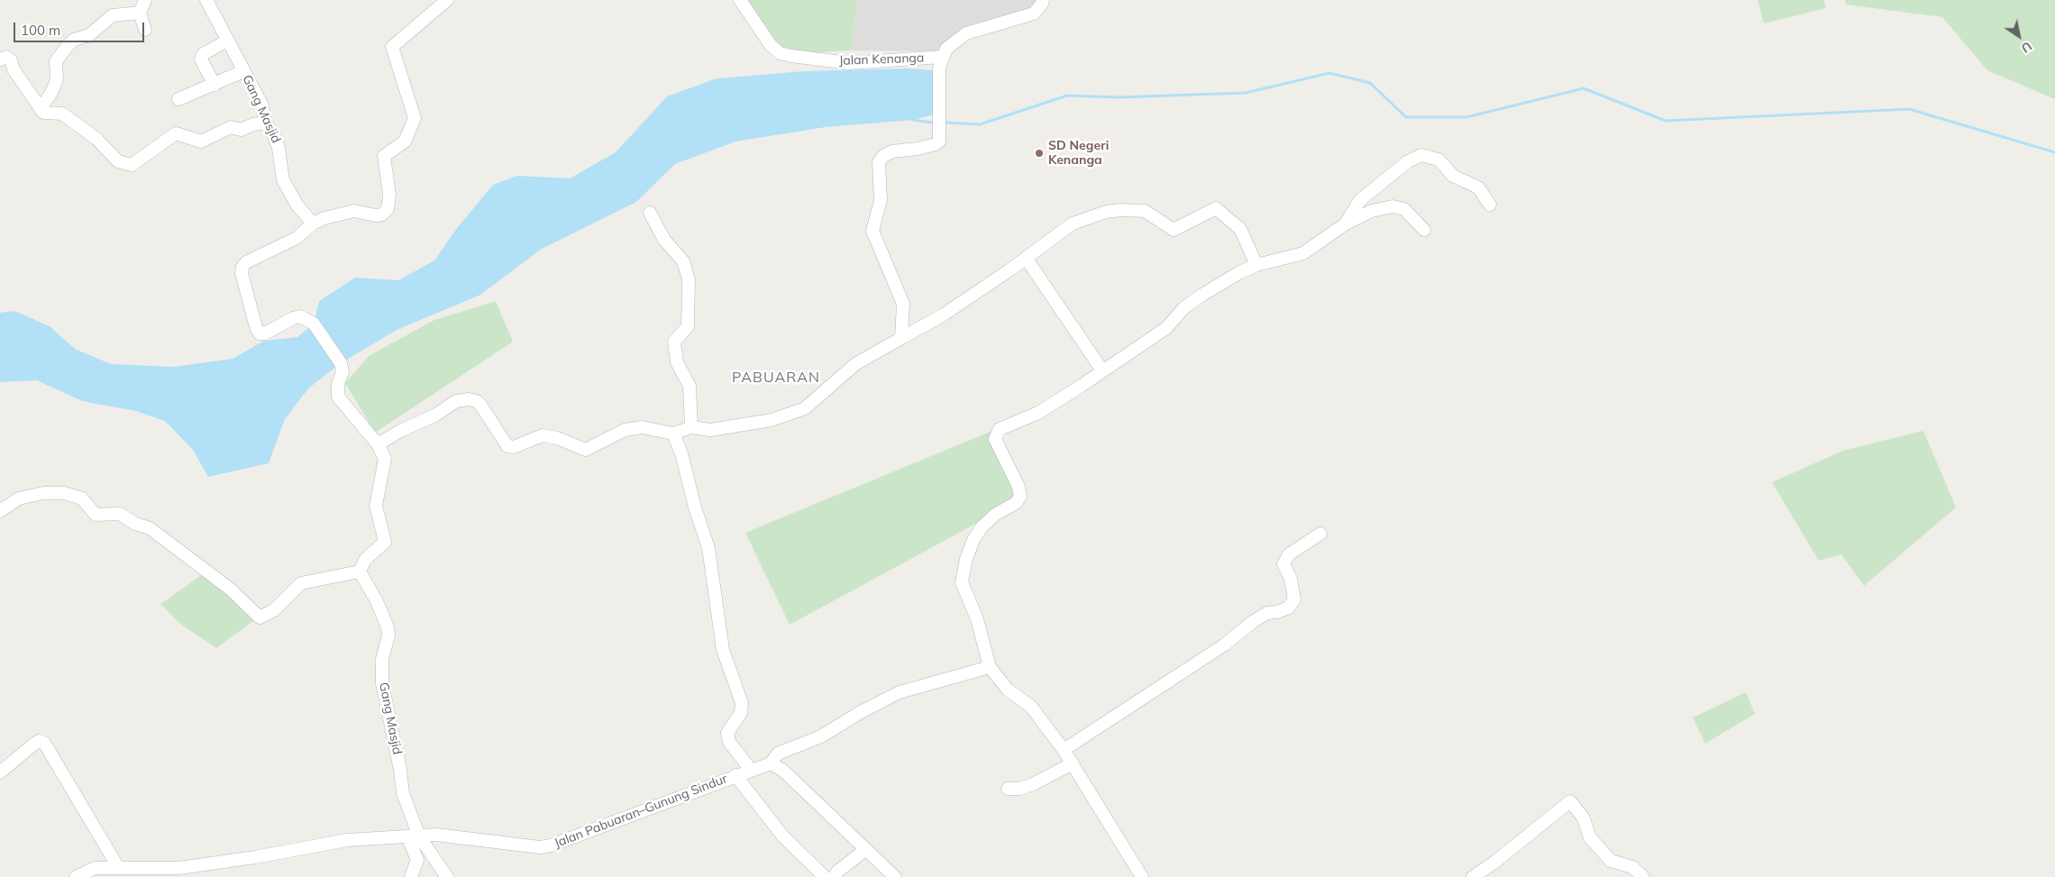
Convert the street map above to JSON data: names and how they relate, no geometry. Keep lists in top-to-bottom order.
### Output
{
  "streets": {
    "street": ["Jalan Kenanga", "Gang Masjid", "Jalan Pabuaran–Gunung Sindur"]
  },
  "crossings": [
    ["Gang Masjid", "Jalan Pabuaran–Gunung Sindur"]
  ],
  "districts": ["PABUARAN"],
  "places": ["SD Negeri Kenanga"],
  "scale_bar": "100 m",
  "north": "bottom right"
}
